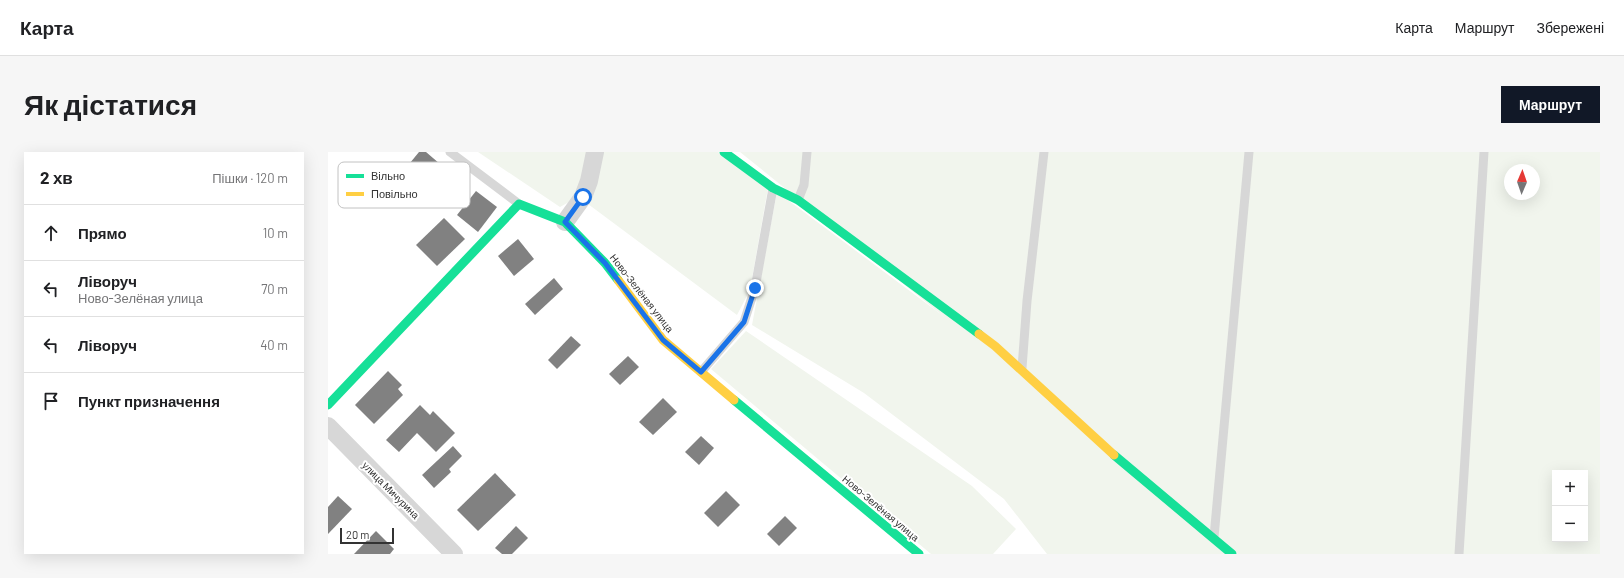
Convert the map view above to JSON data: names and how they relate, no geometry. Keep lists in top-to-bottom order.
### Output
{
  "streets": {
    "street": ["Ново-Зелёная улица", "улица Мичурина"]
  },
  "legend": ["Вільно", "Повільно"],
  "scale_bar": "20 m",
  "north": "top",
  "page": {
    "header": "Карта",
    "nav": ["Карта", "Маршрут", "Збережені"],
    "buttons": "Маршрут",
    "title": "Як дістатися",
    "heading": ["2 хв", "Пішки · 120 m"],
    "list": [
      ["Прямо", "10 m"],
      ["Ліворуч", "Ново-Зелёная улица", "70 m"],
      ["Ліворуч", "40 m"],
      "Пункт призначення"
    ],
    "map_buttons": ["+", "−"],
    "scale": "20 m"
  }
}
